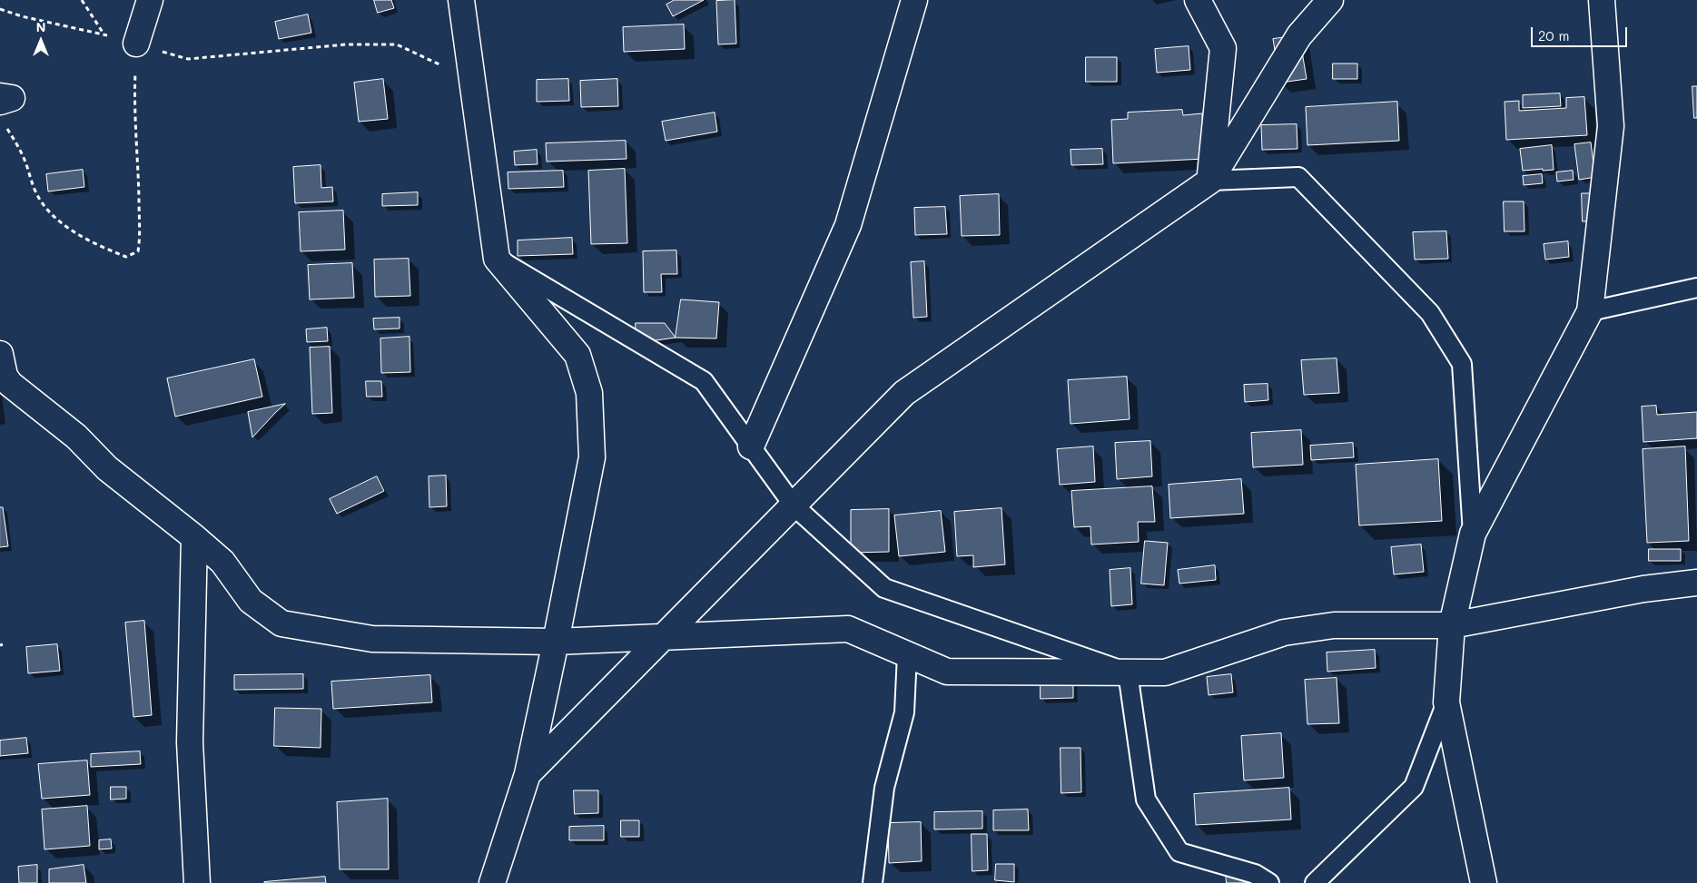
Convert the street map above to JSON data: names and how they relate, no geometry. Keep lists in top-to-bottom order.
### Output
{
  "scale_bar": "20 m",
  "north": "top"
}
